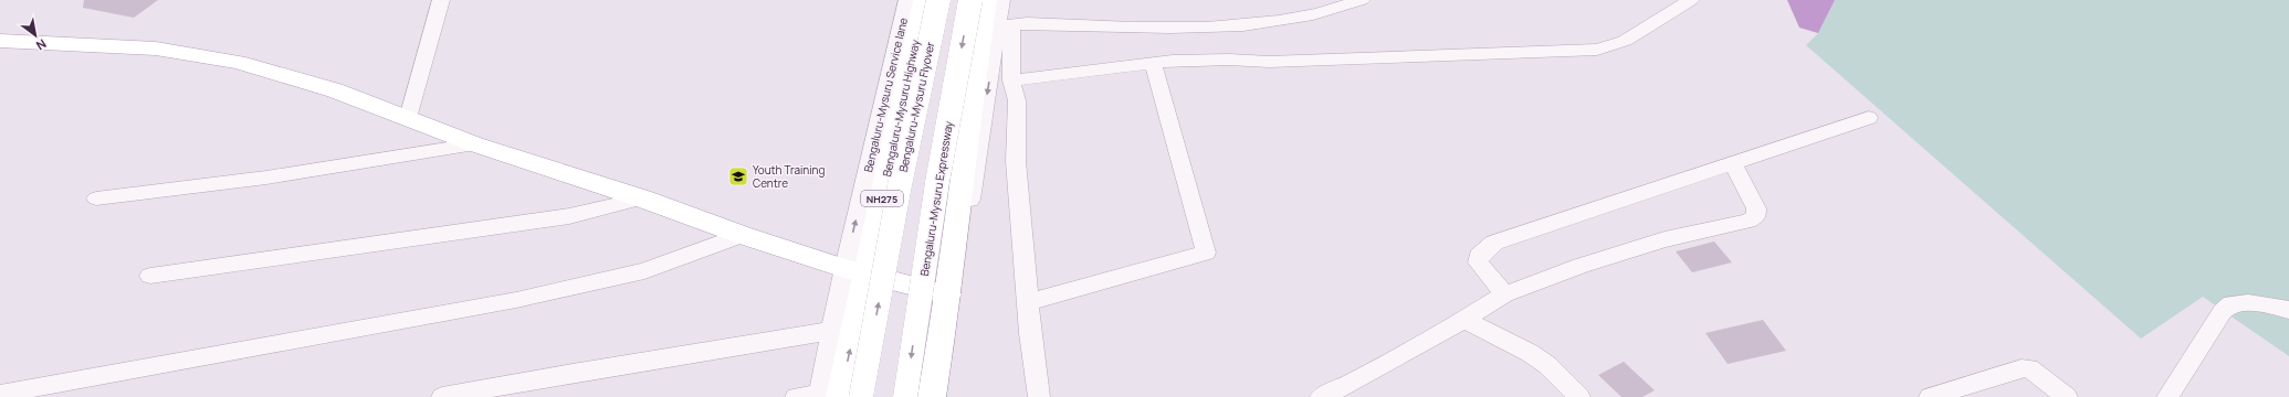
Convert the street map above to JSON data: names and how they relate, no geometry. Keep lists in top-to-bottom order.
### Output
{
  "streets": {
    "main road": [
      "Bengaluru-Mysuru Flyover",
      "Bengaluru-Mysuru Highway",
      "NH275",
      "Bengaluru-Mysuru Expressway"
    ],
    "street": ["Bengaluru-Mysuru Service lane"]
  },
  "crossings": [
    ["Bengaluru-Mysuru Service lane", "Bengaluru-Mysuru Highway"]
  ],
  "one_way": ["Bengaluru-Mysuru Flyover"],
  "places": {
    "school or university": ["Youth Training Centre"]
  },
  "north": "bottom right"
}
